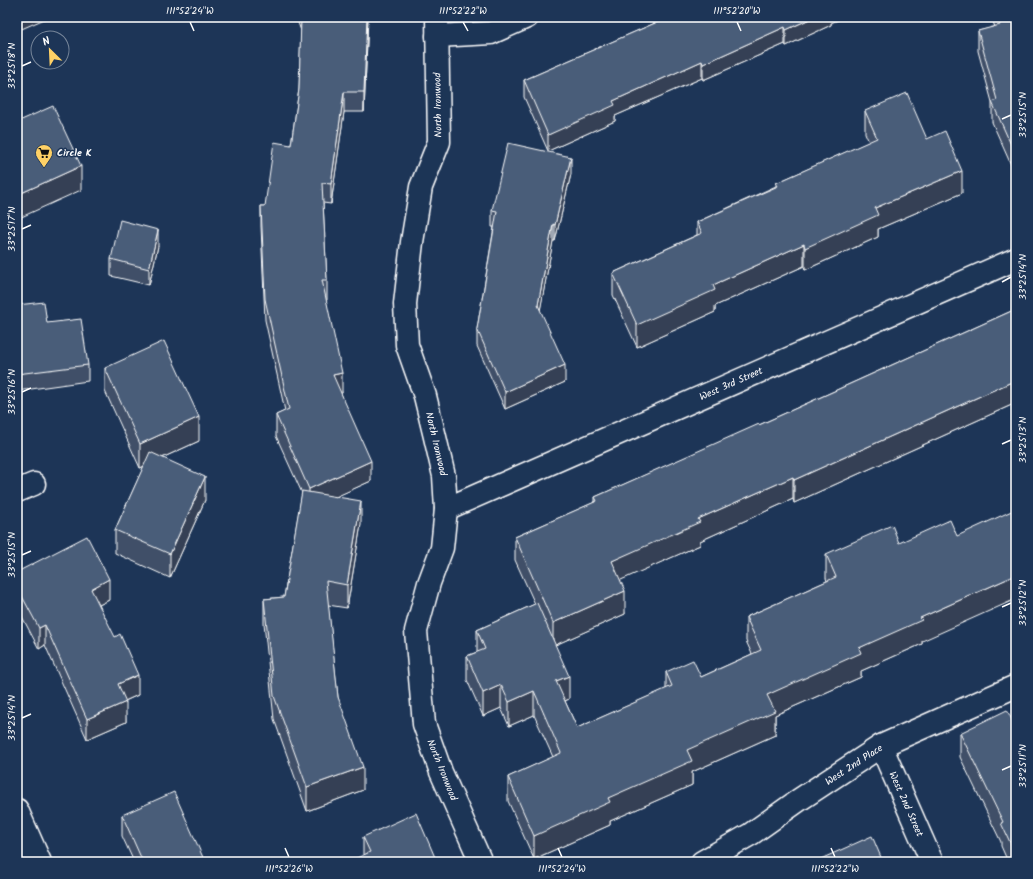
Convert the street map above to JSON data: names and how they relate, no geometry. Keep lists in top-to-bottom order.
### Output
{
  "streets": {
    "street": [
      "North Ironwood",
      "West 3rd Street",
      "West 2nd Place",
      "West 2nd Street"
    ]
  },
  "crossings": [
    ["North Ironwood", "West 3rd Street"],
    ["West 2nd Place", "West 2nd Street"]
  ],
  "places": {
    "supermarket": ["Circle K"]
  },
  "north": "top left",
  "coordinates": [
    "111°52'24\"W",
    "111°52'22\"W",
    "111°52'20\"W",
    "33°25'18\"N",
    "33°25'15\"N",
    "33°25'17\"N",
    "33°25'14\"N",
    "33°25'16\"N",
    "33°25'13\"N",
    "33°25'12\"N",
    "33°25'11\"N",
    "111°52'26\"W"
  ]
}
